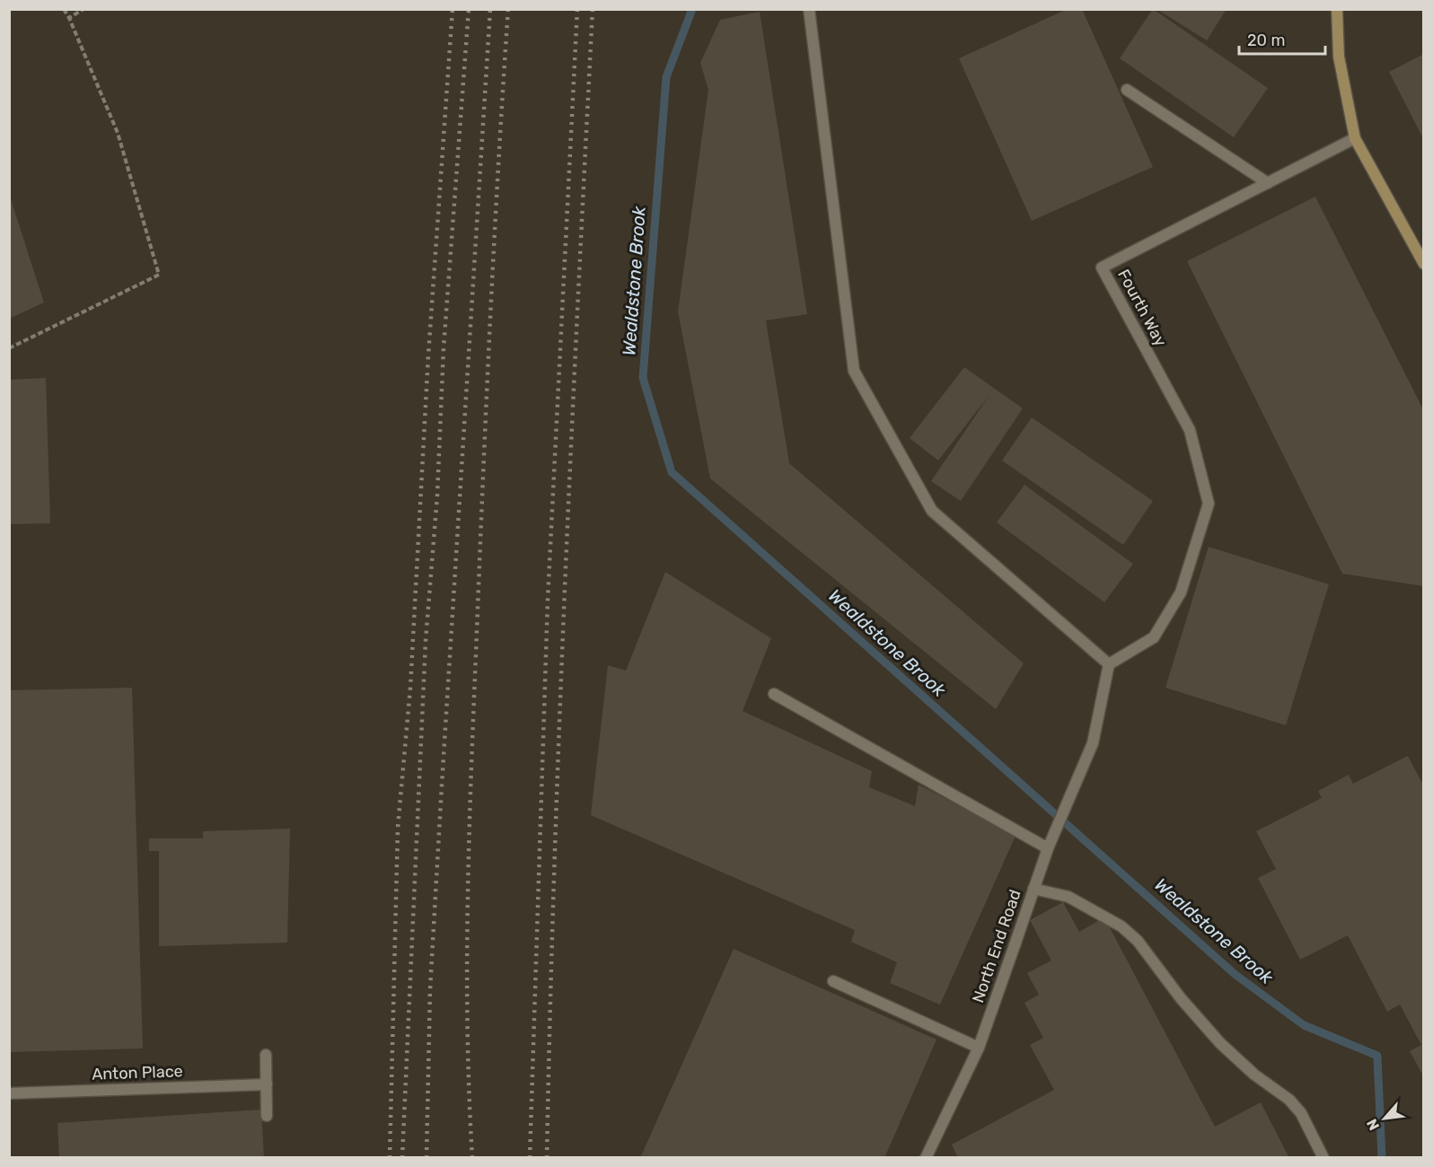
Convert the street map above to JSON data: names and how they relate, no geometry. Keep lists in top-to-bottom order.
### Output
{
  "streets": {
    "street": ["Fourth Way", "North End Road", "Anton Place"]
  },
  "crossings": [
    ["Fourth Way", "North End Road"]
  ],
  "water": ["Wealdstone Brook"],
  "scale_bar": "20 m",
  "north": "bottom left"
}
